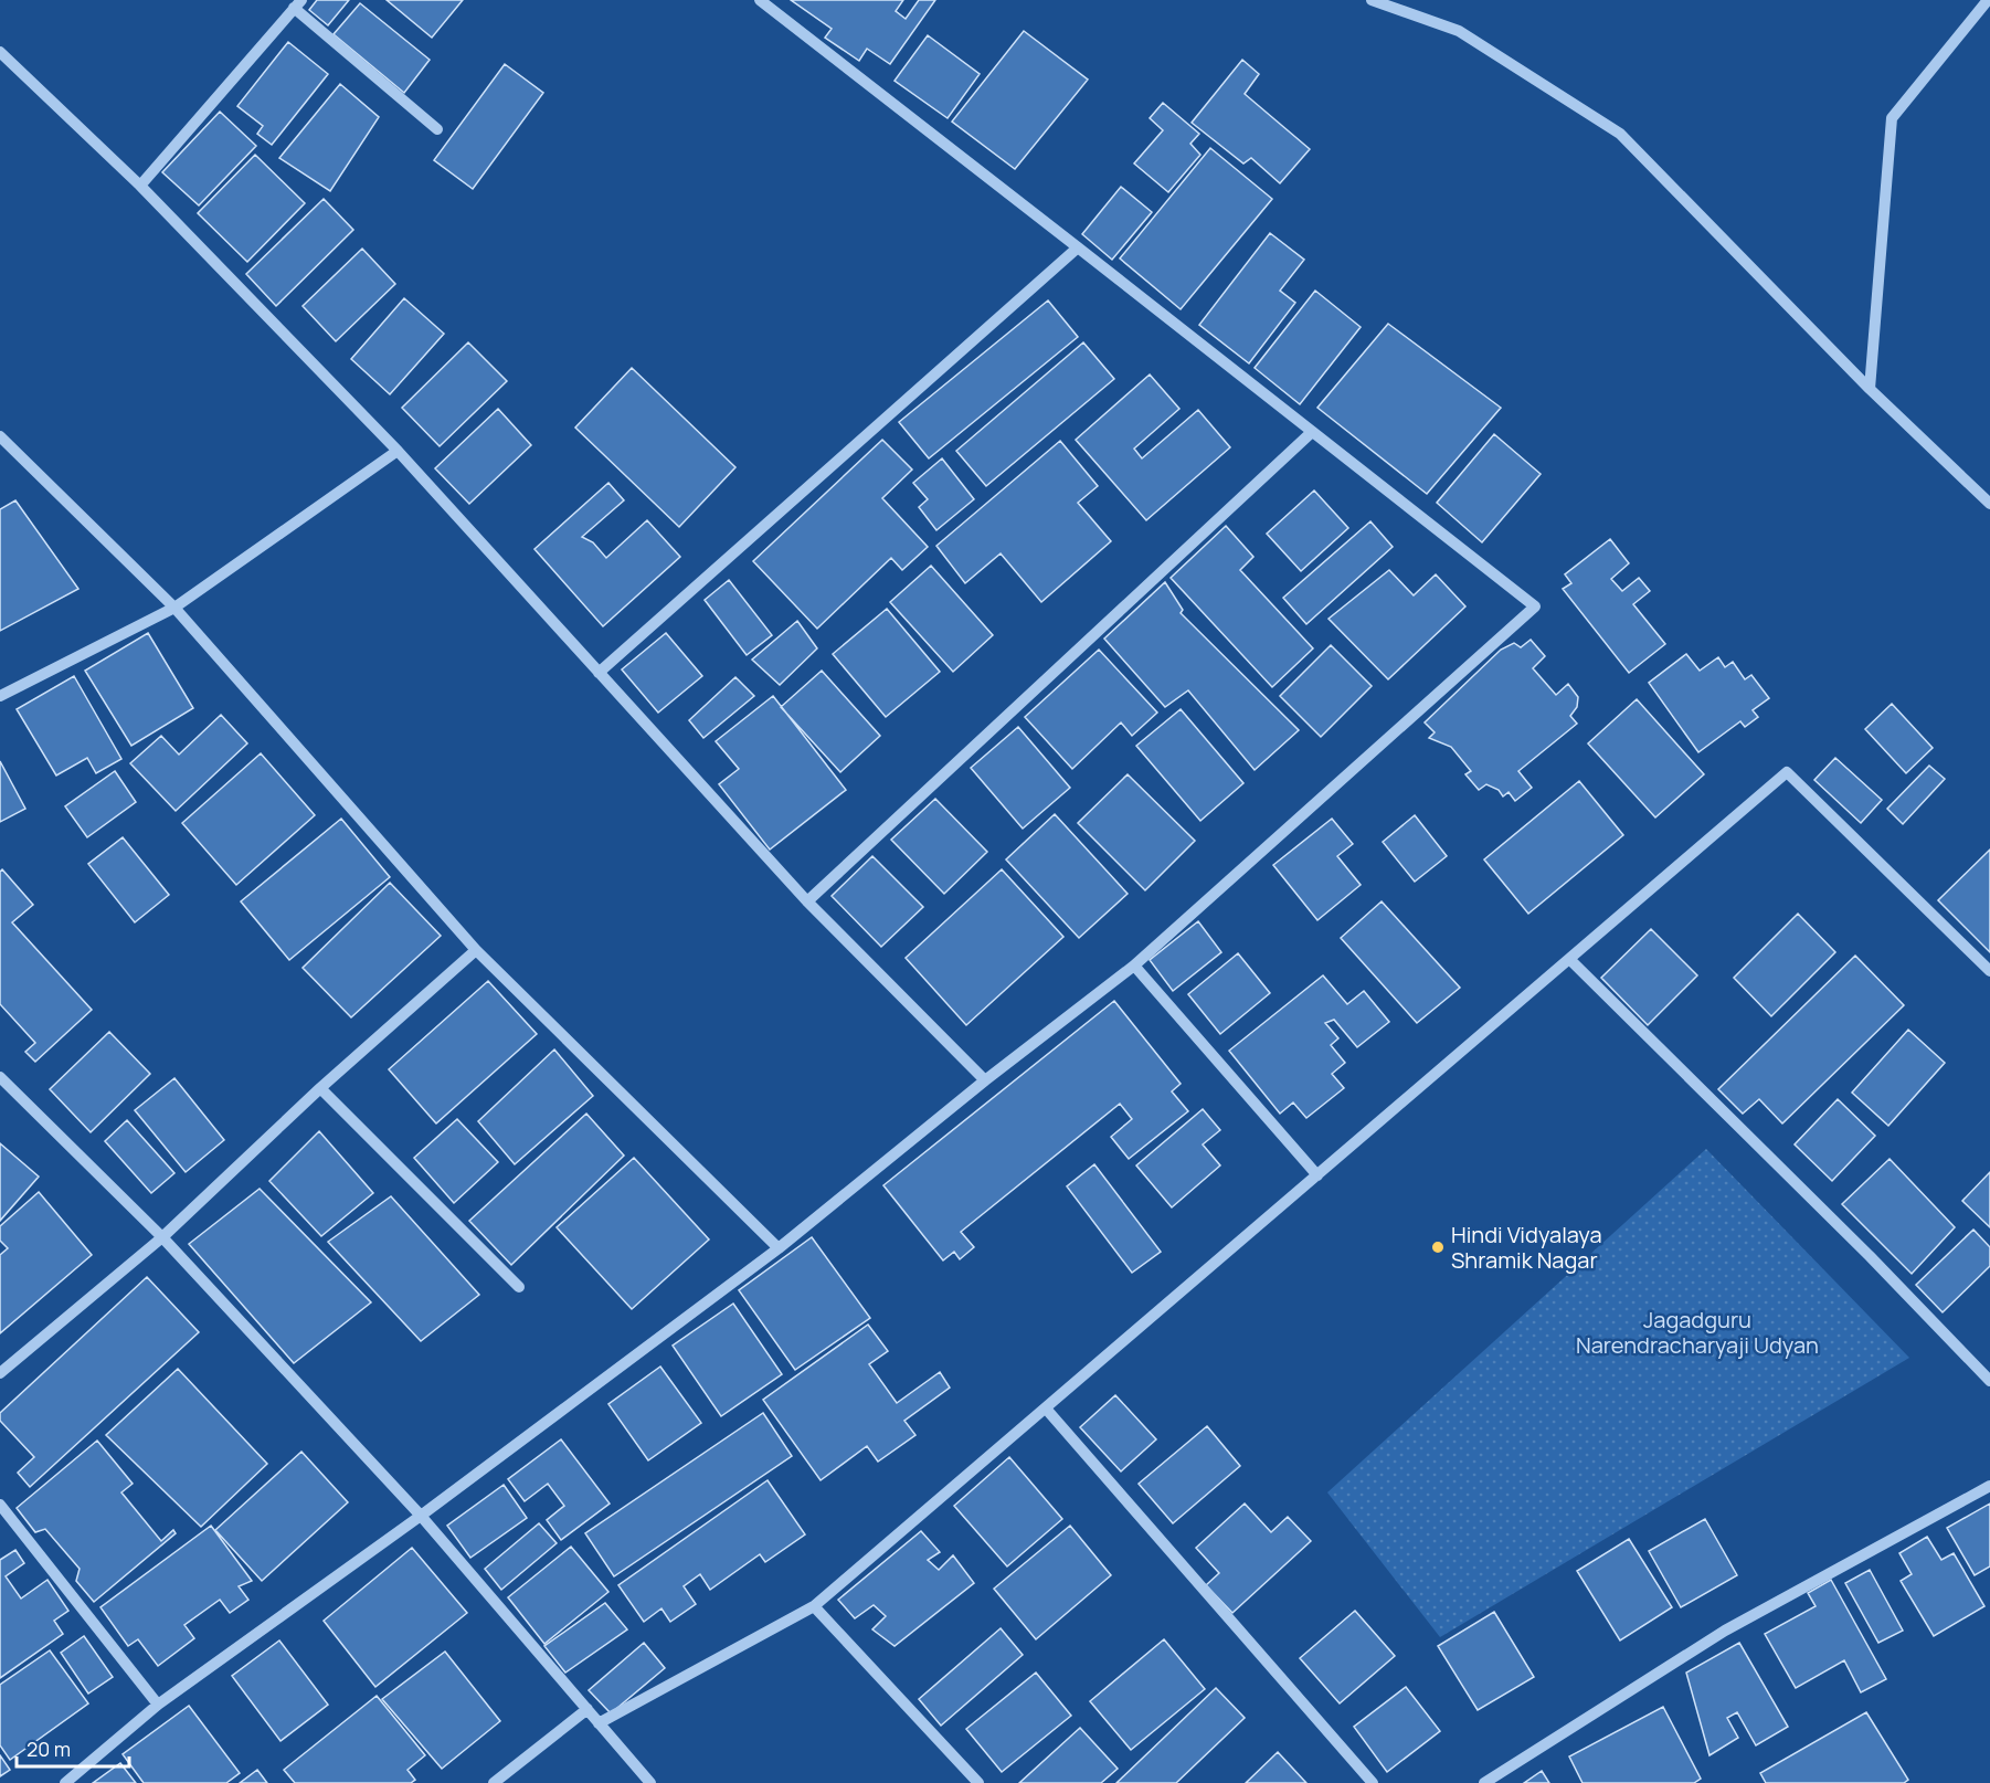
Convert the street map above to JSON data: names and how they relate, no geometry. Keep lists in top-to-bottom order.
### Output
{
  "parks": ["Jagadguru Narendracharyaji Udyan"],
  "places": ["Hindi Vidyalaya Shramik Nagar"],
  "scale_bar": "20 m"
}
